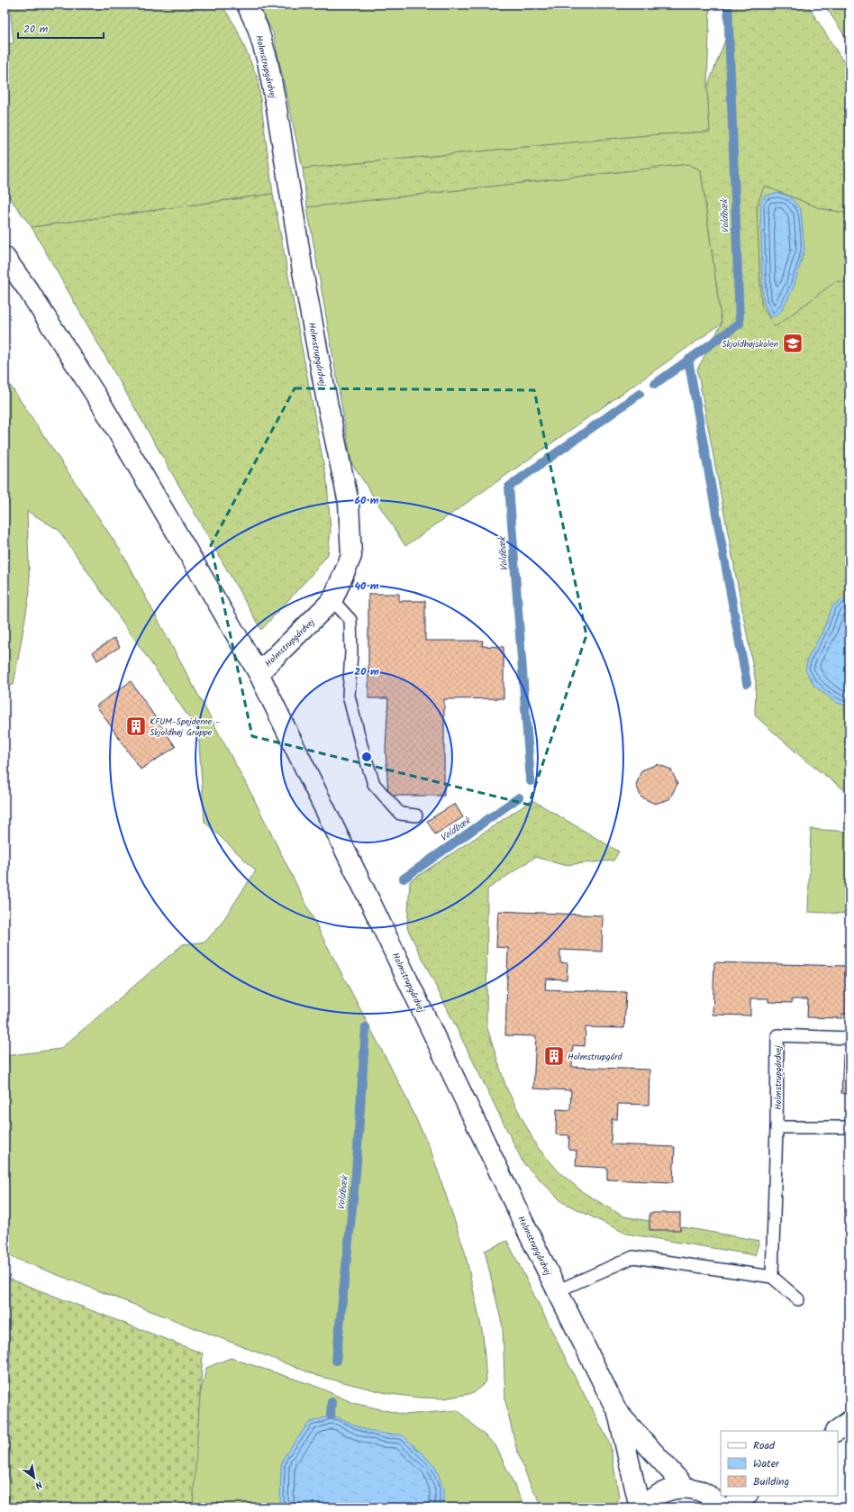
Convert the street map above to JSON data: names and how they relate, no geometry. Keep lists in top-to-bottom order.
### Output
{
  "streets": {
    "street": ["Holmstrupgårdvej"]
  },
  "water": ["Voldbæk"],
  "places": {
    "school or university": ["Skjoldhøjskolen"],
    "building": ["KFUM-Spejderne - Skjoldhøj Gruppe", "Holmstrupgård"]
  },
  "legend": ["Road", "Water", "Building"],
  "scale_bar": "20 m",
  "north": "bottom right",
  "rings": ["60 m", "40 m", "20 m"]
}
